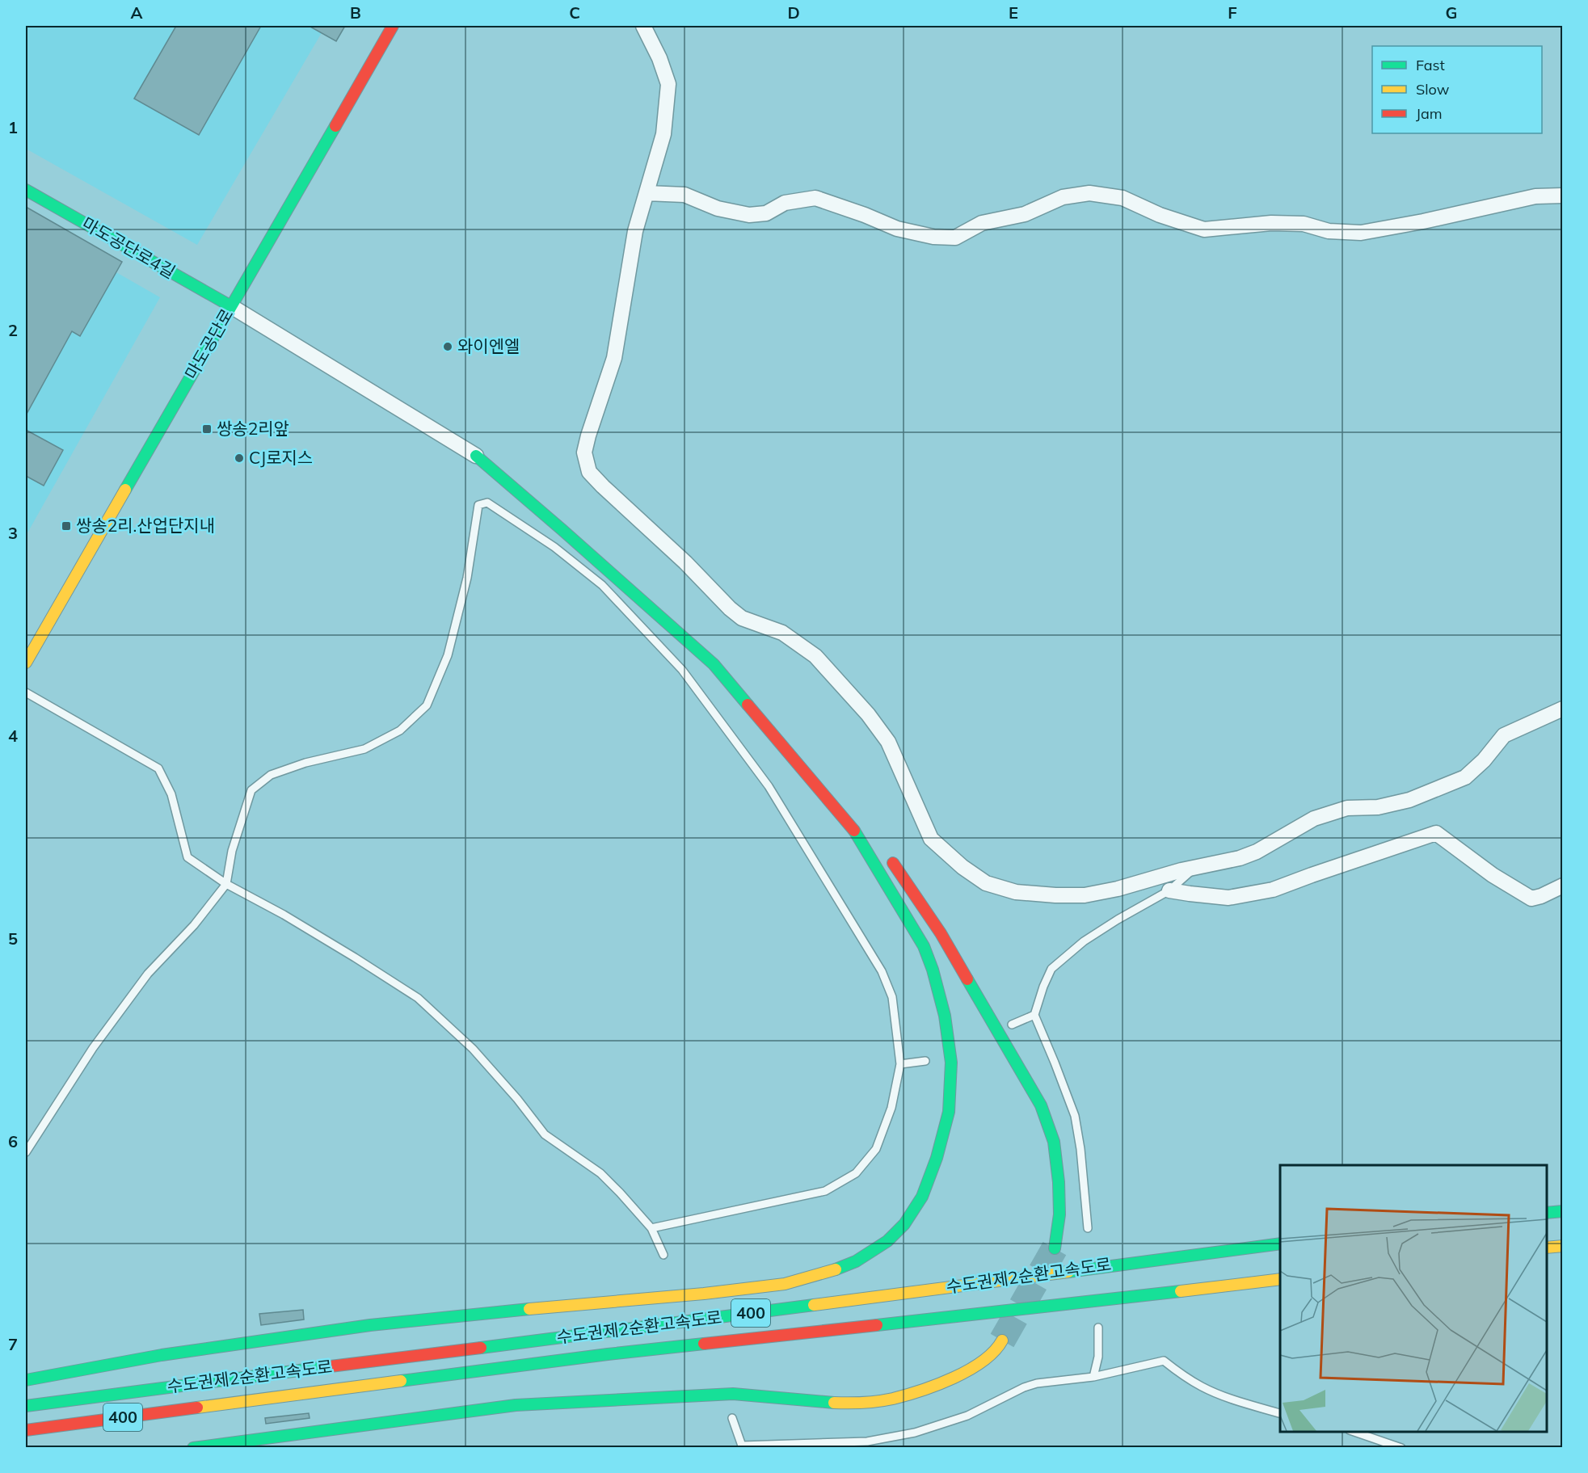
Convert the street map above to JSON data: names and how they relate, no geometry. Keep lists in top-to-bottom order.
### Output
{
  "streets": {
    "main road": [
      "마도공단로4길",
      "마도공단로",
      "수도권제2순환고속도로",
      "400"
    ]
  },
  "crossings": [
    ["마도공단로4길", "마도공단로"]
  ],
  "places": {
    "other": ["와이엔엘", "CJ로지스"],
    "transit": ["쌍송2리앞", "쌍송2리.산업단지내"]
  },
  "legend": ["Fast", "Slow", "Jam"],
  "grid": {
    "columns": [
      "A",
      "B",
      "C",
      "D",
      "E",
      "F",
      "G"
    ],
    "rows": [
      "1",
      "2",
      "3",
      "4",
      "5",
      "6",
      "7"
    ]
  }
}
